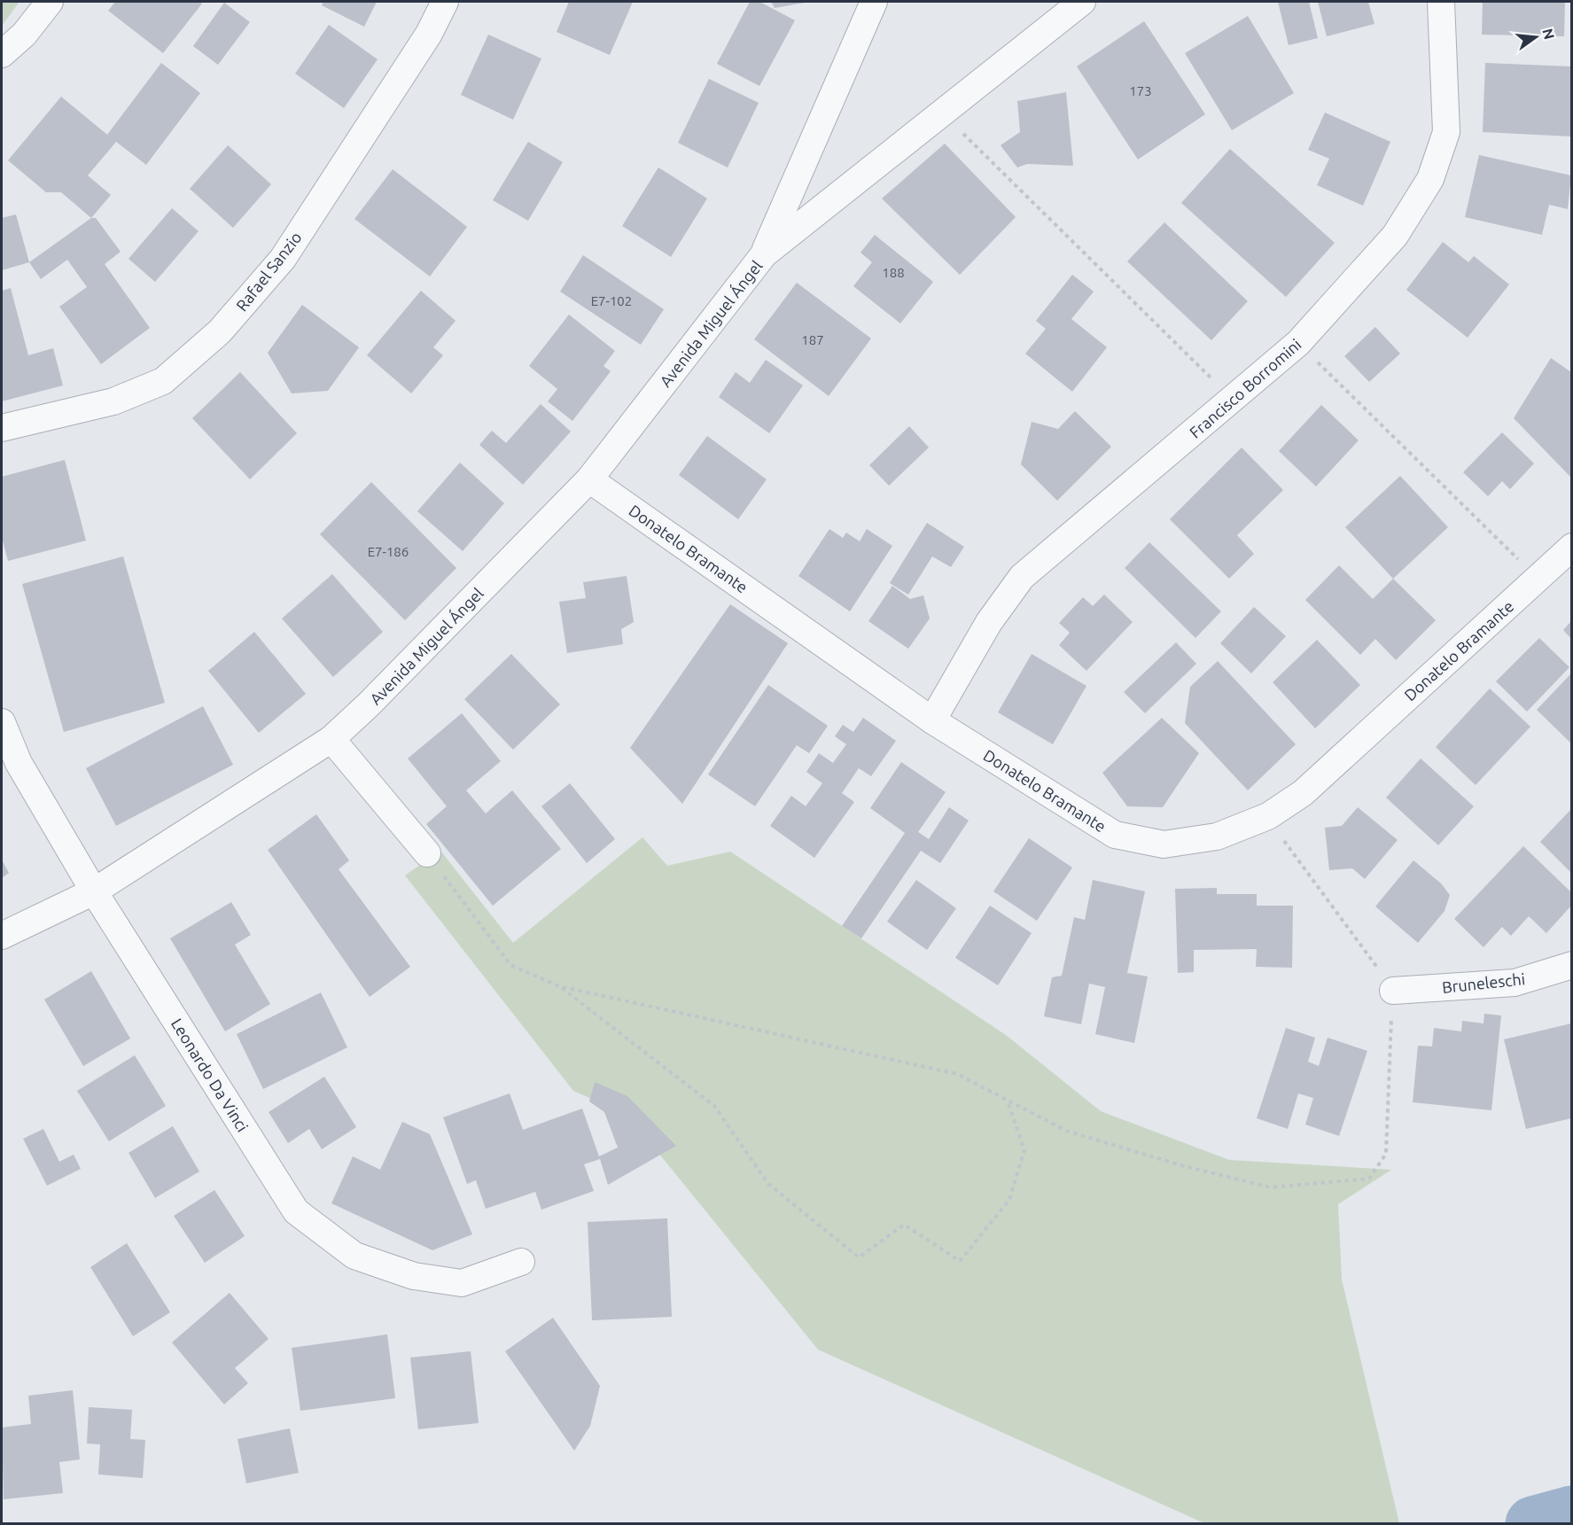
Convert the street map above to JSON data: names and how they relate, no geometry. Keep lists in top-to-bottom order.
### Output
{
  "streets": {
    "street": [
      "Rafael Sanzio",
      "Avenida Miguel Ángel",
      "Francisco Borromini",
      "Donatelo Bramante",
      "Bruneleschi",
      "Leonardo Da Vinci"
    ]
  },
  "crossings": [
    ["Avenida Miguel Ángel", "Donatelo Bramante"],
    ["Avenida Miguel Ángel", "Leonardo Da Vinci"],
    ["Francisco Borromini", "Donatelo Bramante"]
  ],
  "house_numbers": [
    "173",
    "188",
    "E7-102",
    "187",
    "E7-186"
  ],
  "north": "right"
}
